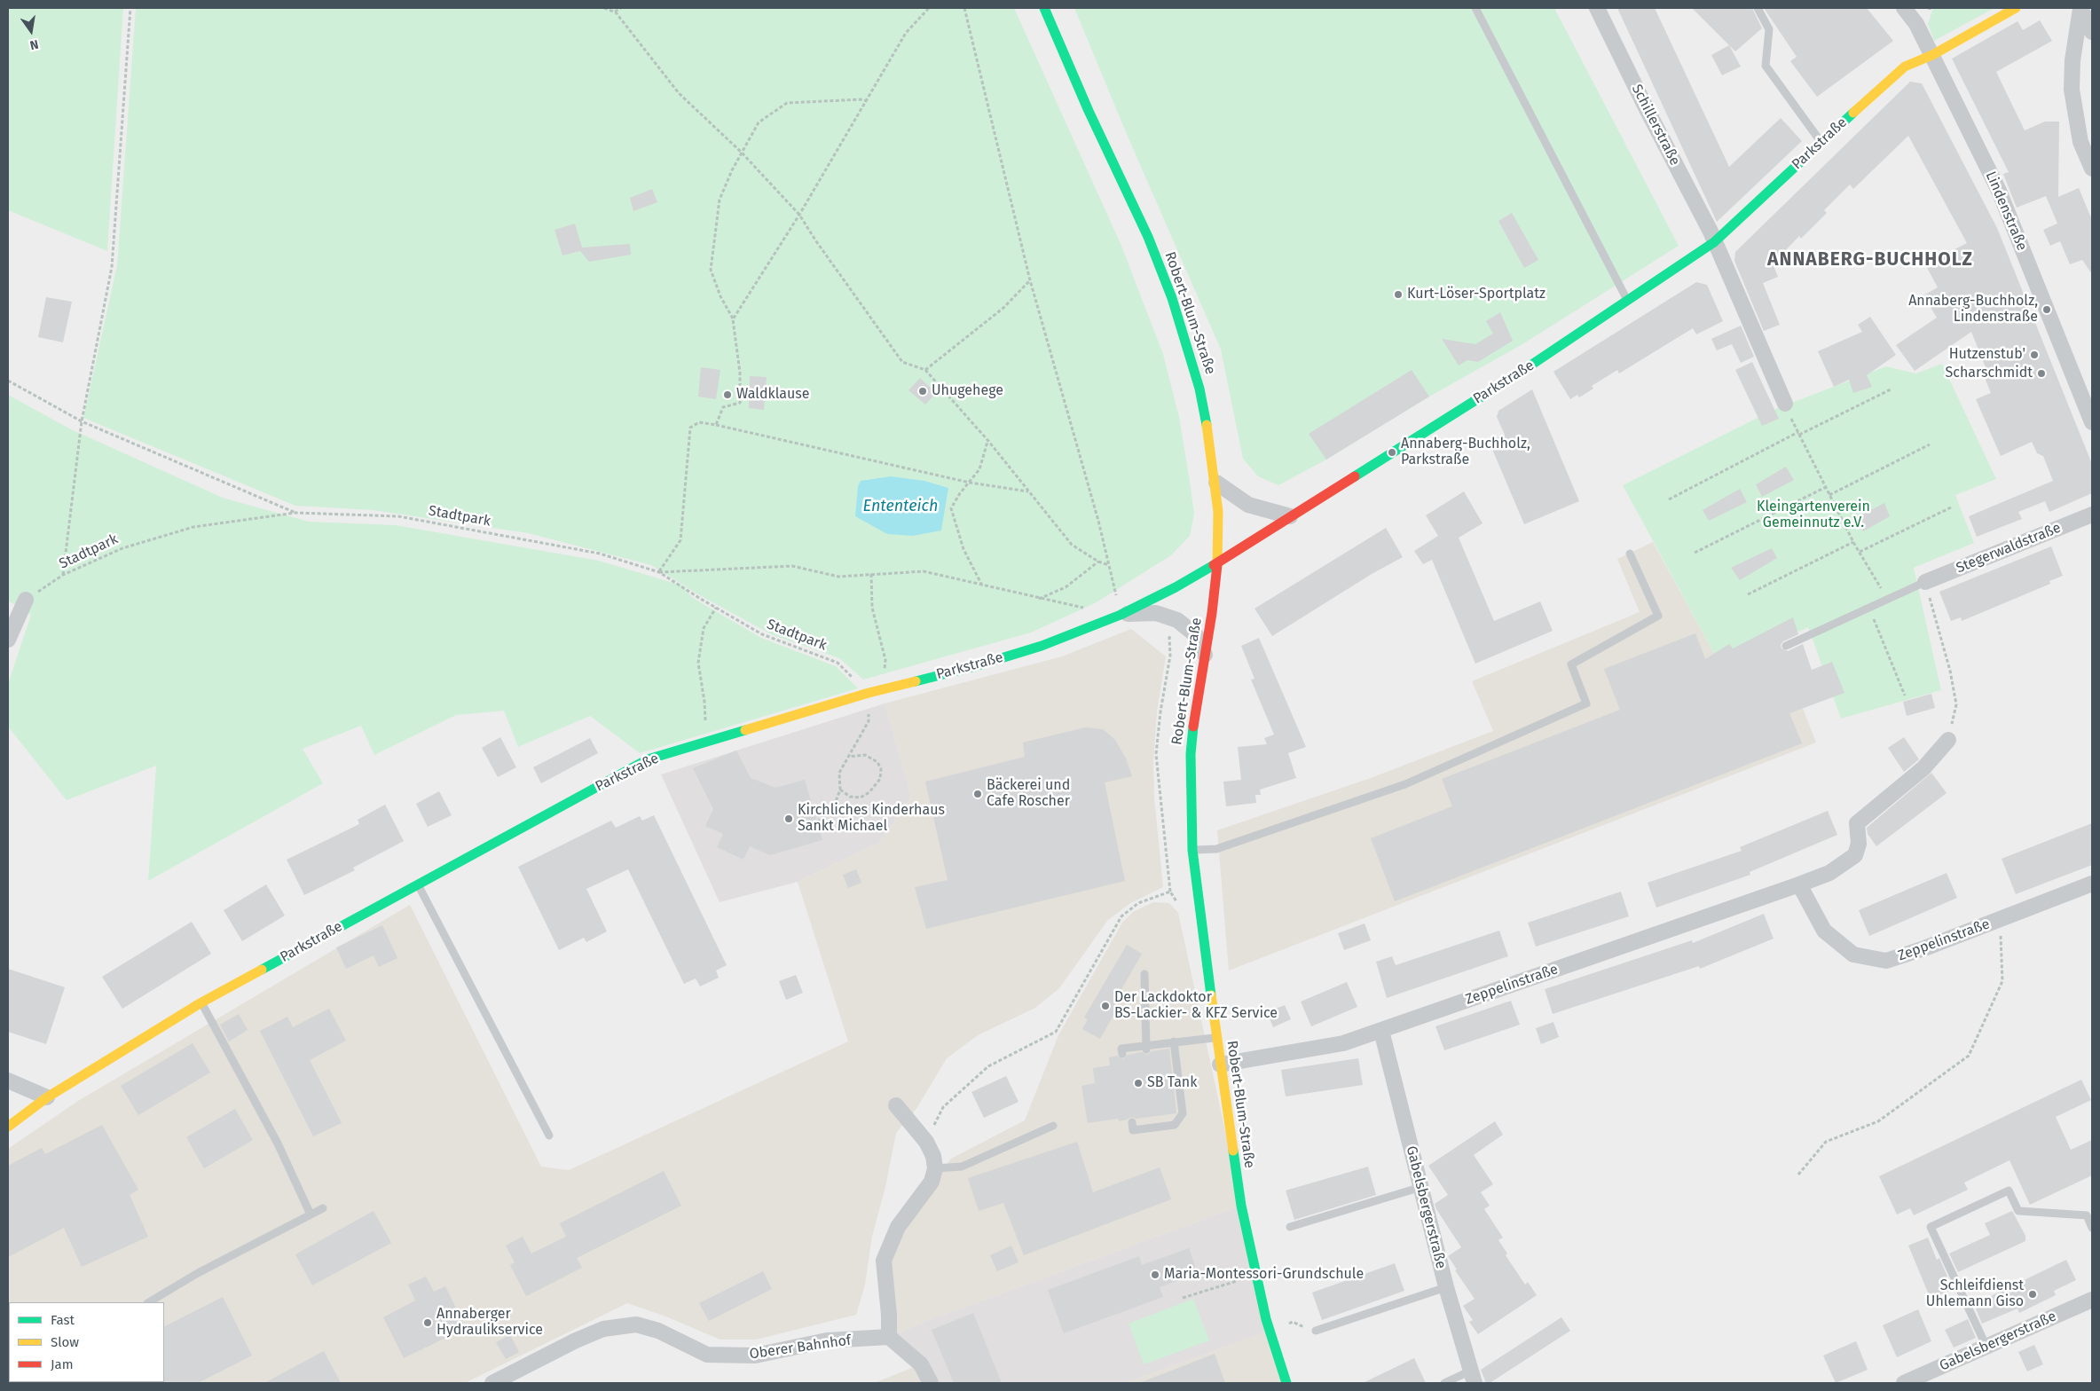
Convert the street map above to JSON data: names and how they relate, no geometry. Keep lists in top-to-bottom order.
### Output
{
  "streets": {
    "street": [
      "Schillerstraße",
      "Parkstraße",
      "Lindenstraße",
      "Robert-Blum-Straße",
      "Stegerwaldstraße",
      "Zeppelinstraße",
      "Gabelsbergerstraße",
      "Oberer Bahnhof"
    ],
    "path": ["Stadtpark"]
  },
  "crossings": [
    ["Schillerstraße", "Parkstraße"],
    ["Parkstraße", "Lindenstraße"],
    ["Parkstraße", "Robert-Blum-Straße"],
    ["Parkstraße", "Stadtpark"],
    ["Robert-Blum-Straße", "Zeppelinstraße"],
    ["Zeppelinstraße", "Gabelsbergerstraße"]
  ],
  "districts": ["ANNABERG-BUCHHOLZ"],
  "water": ["Ententeich"],
  "parks": ["Kleingartenverein Gemeinnutz e.V."],
  "places": [
    "Kurt-Löser-Sportplatz",
    "Annaberg-Buchholz, Lindenstraße",
    "Hutzenstub'",
    "Scharschmidt",
    "Uhugehege",
    "Waldklause",
    "Annaberg-Buchholz, Parkstraße",
    "Bäckerei und Cafe Roscher",
    "Kirchliches Kinderhaus Sankt Michael",
    "Der Lackdoktor BS-Lackier- & KFZ Service",
    "SB Tank",
    "Maria-Montessori-Grundschule",
    "Schleifdienst Uhlemann Giso",
    "Annaberger Hydraulikservice"
  ],
  "legend": ["Fast", "Slow", "Jam"],
  "north": "bottom"
}
